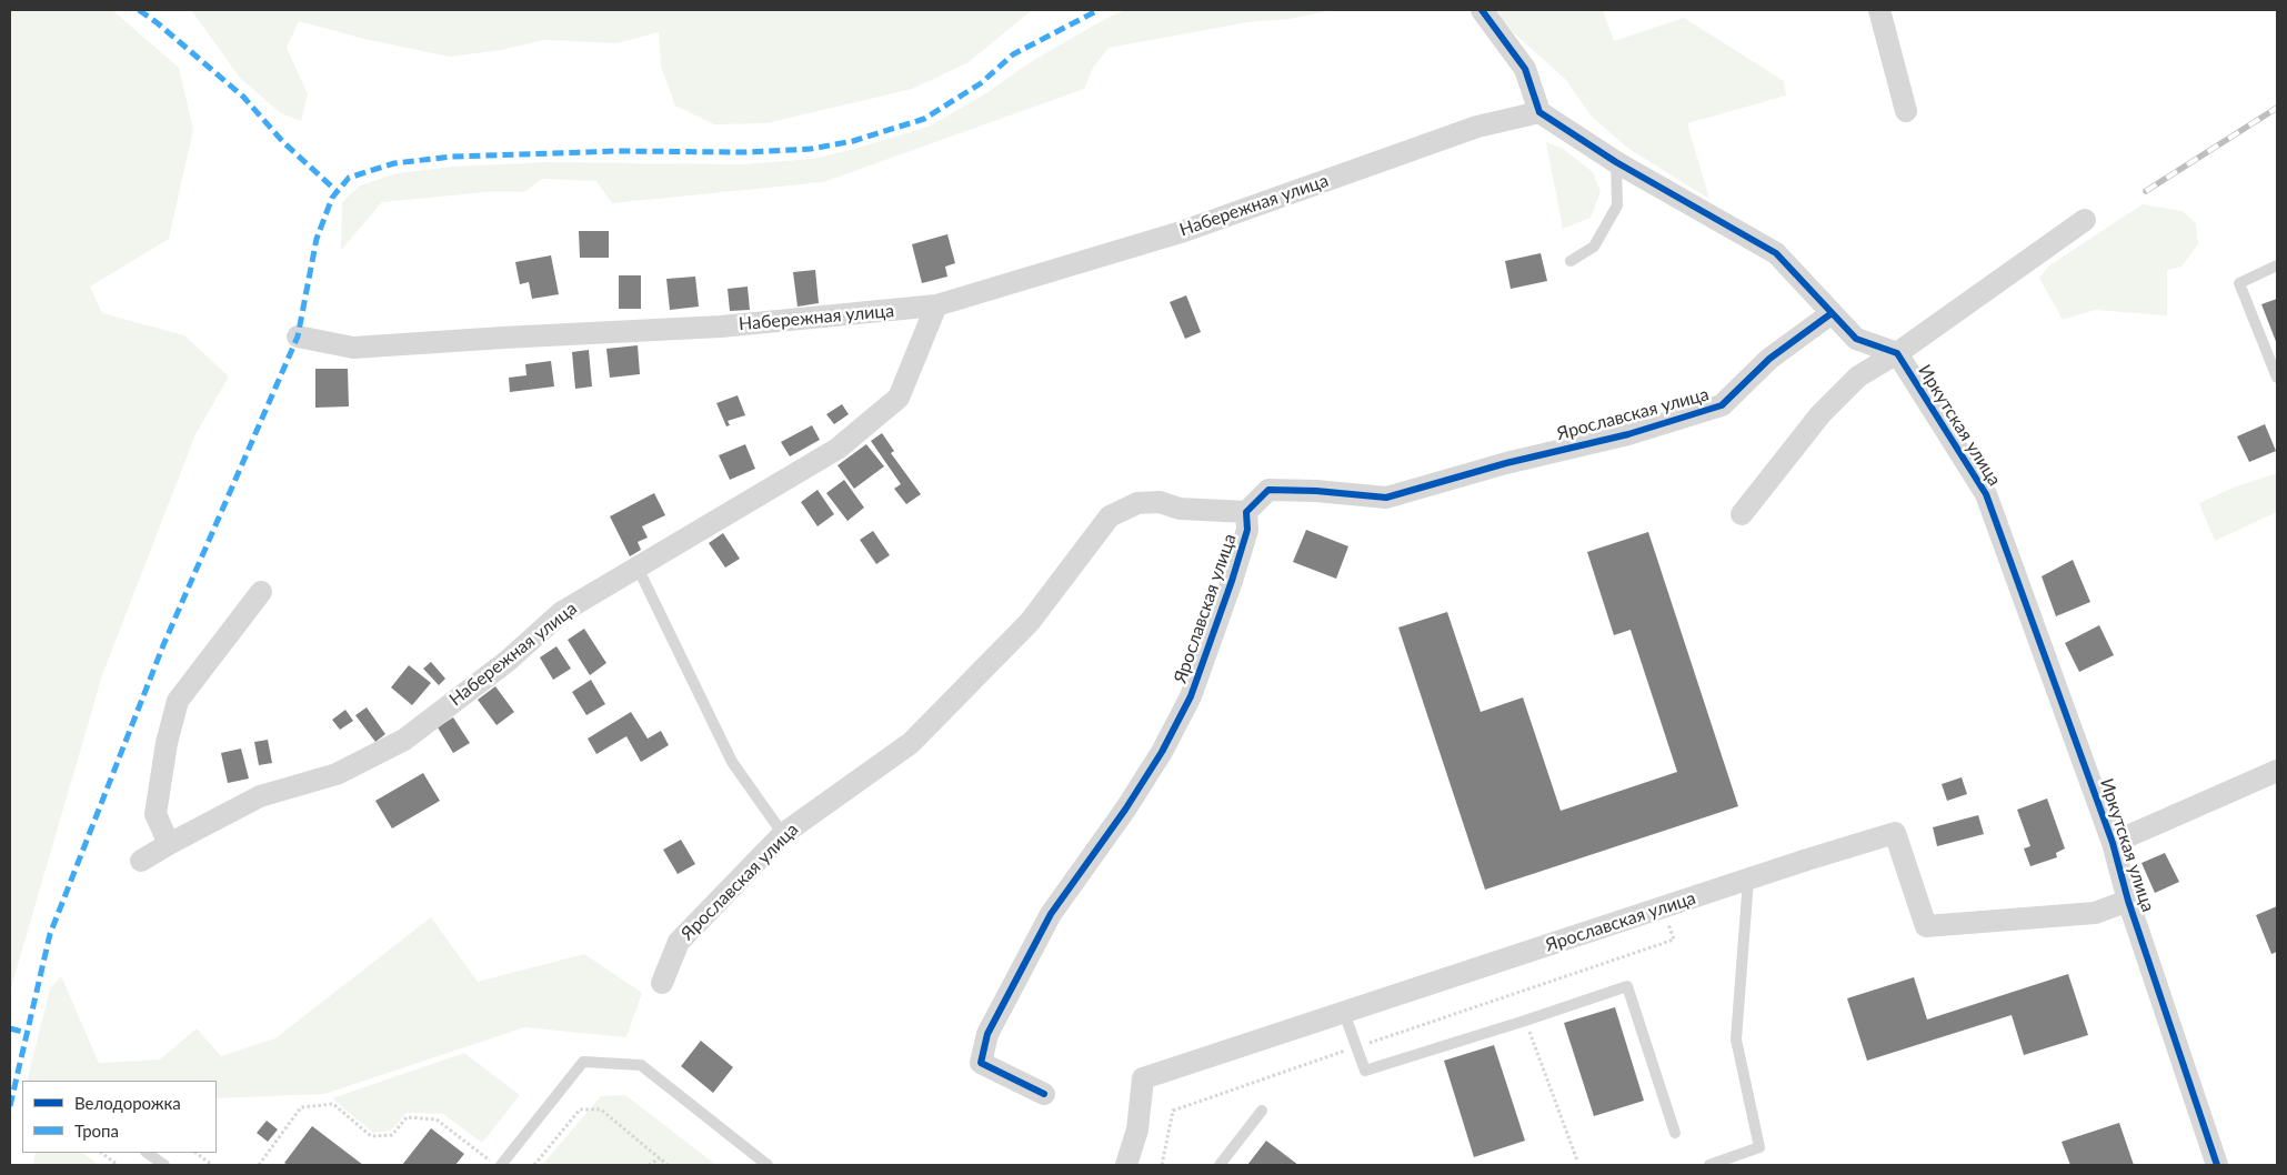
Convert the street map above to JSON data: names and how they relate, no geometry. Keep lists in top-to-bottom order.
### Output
{
  "streets": {
    "street": ["Набережная улица", "Ярославская улица", "Иркутская улица"]
  },
  "crossings": [
    ["Набережная улица", "Иркутская улица"],
    ["Ярославская улица", "Иркутская улица"]
  ],
  "legend": ["Велодорожка", "Тропа"]
}
